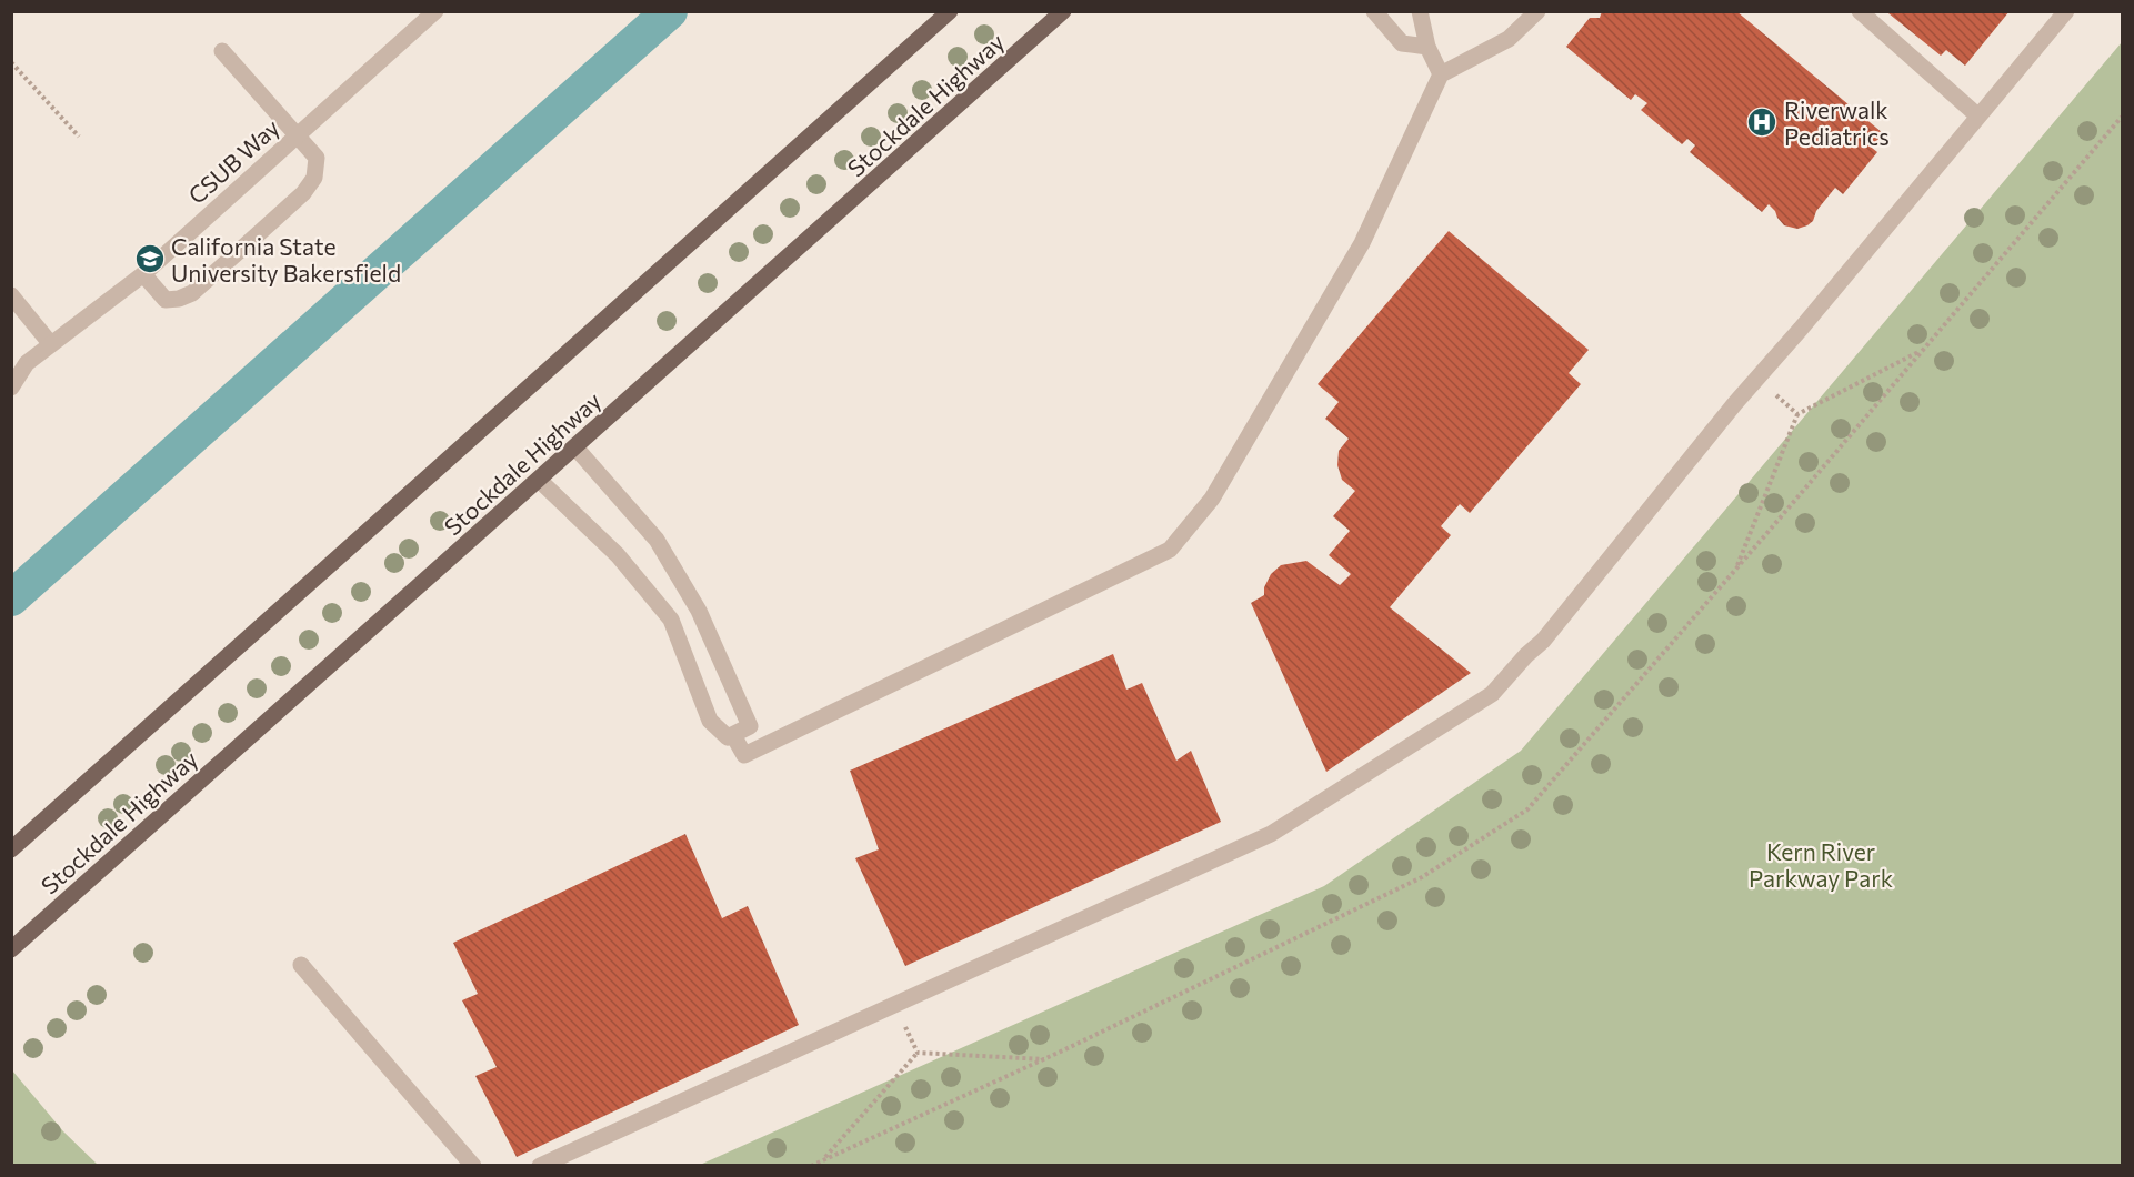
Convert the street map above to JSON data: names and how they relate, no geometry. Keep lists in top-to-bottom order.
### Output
{
  "streets": {
    "main road": ["Stockdale Highway"],
    "street": ["CSUB Way"]
  },
  "parks": ["Kern River Parkway Park"],
  "places": {
    "hospital": ["Riverwalk Pediatrics"],
    "school or university": ["California State University Bakersfield"]
  }
}
